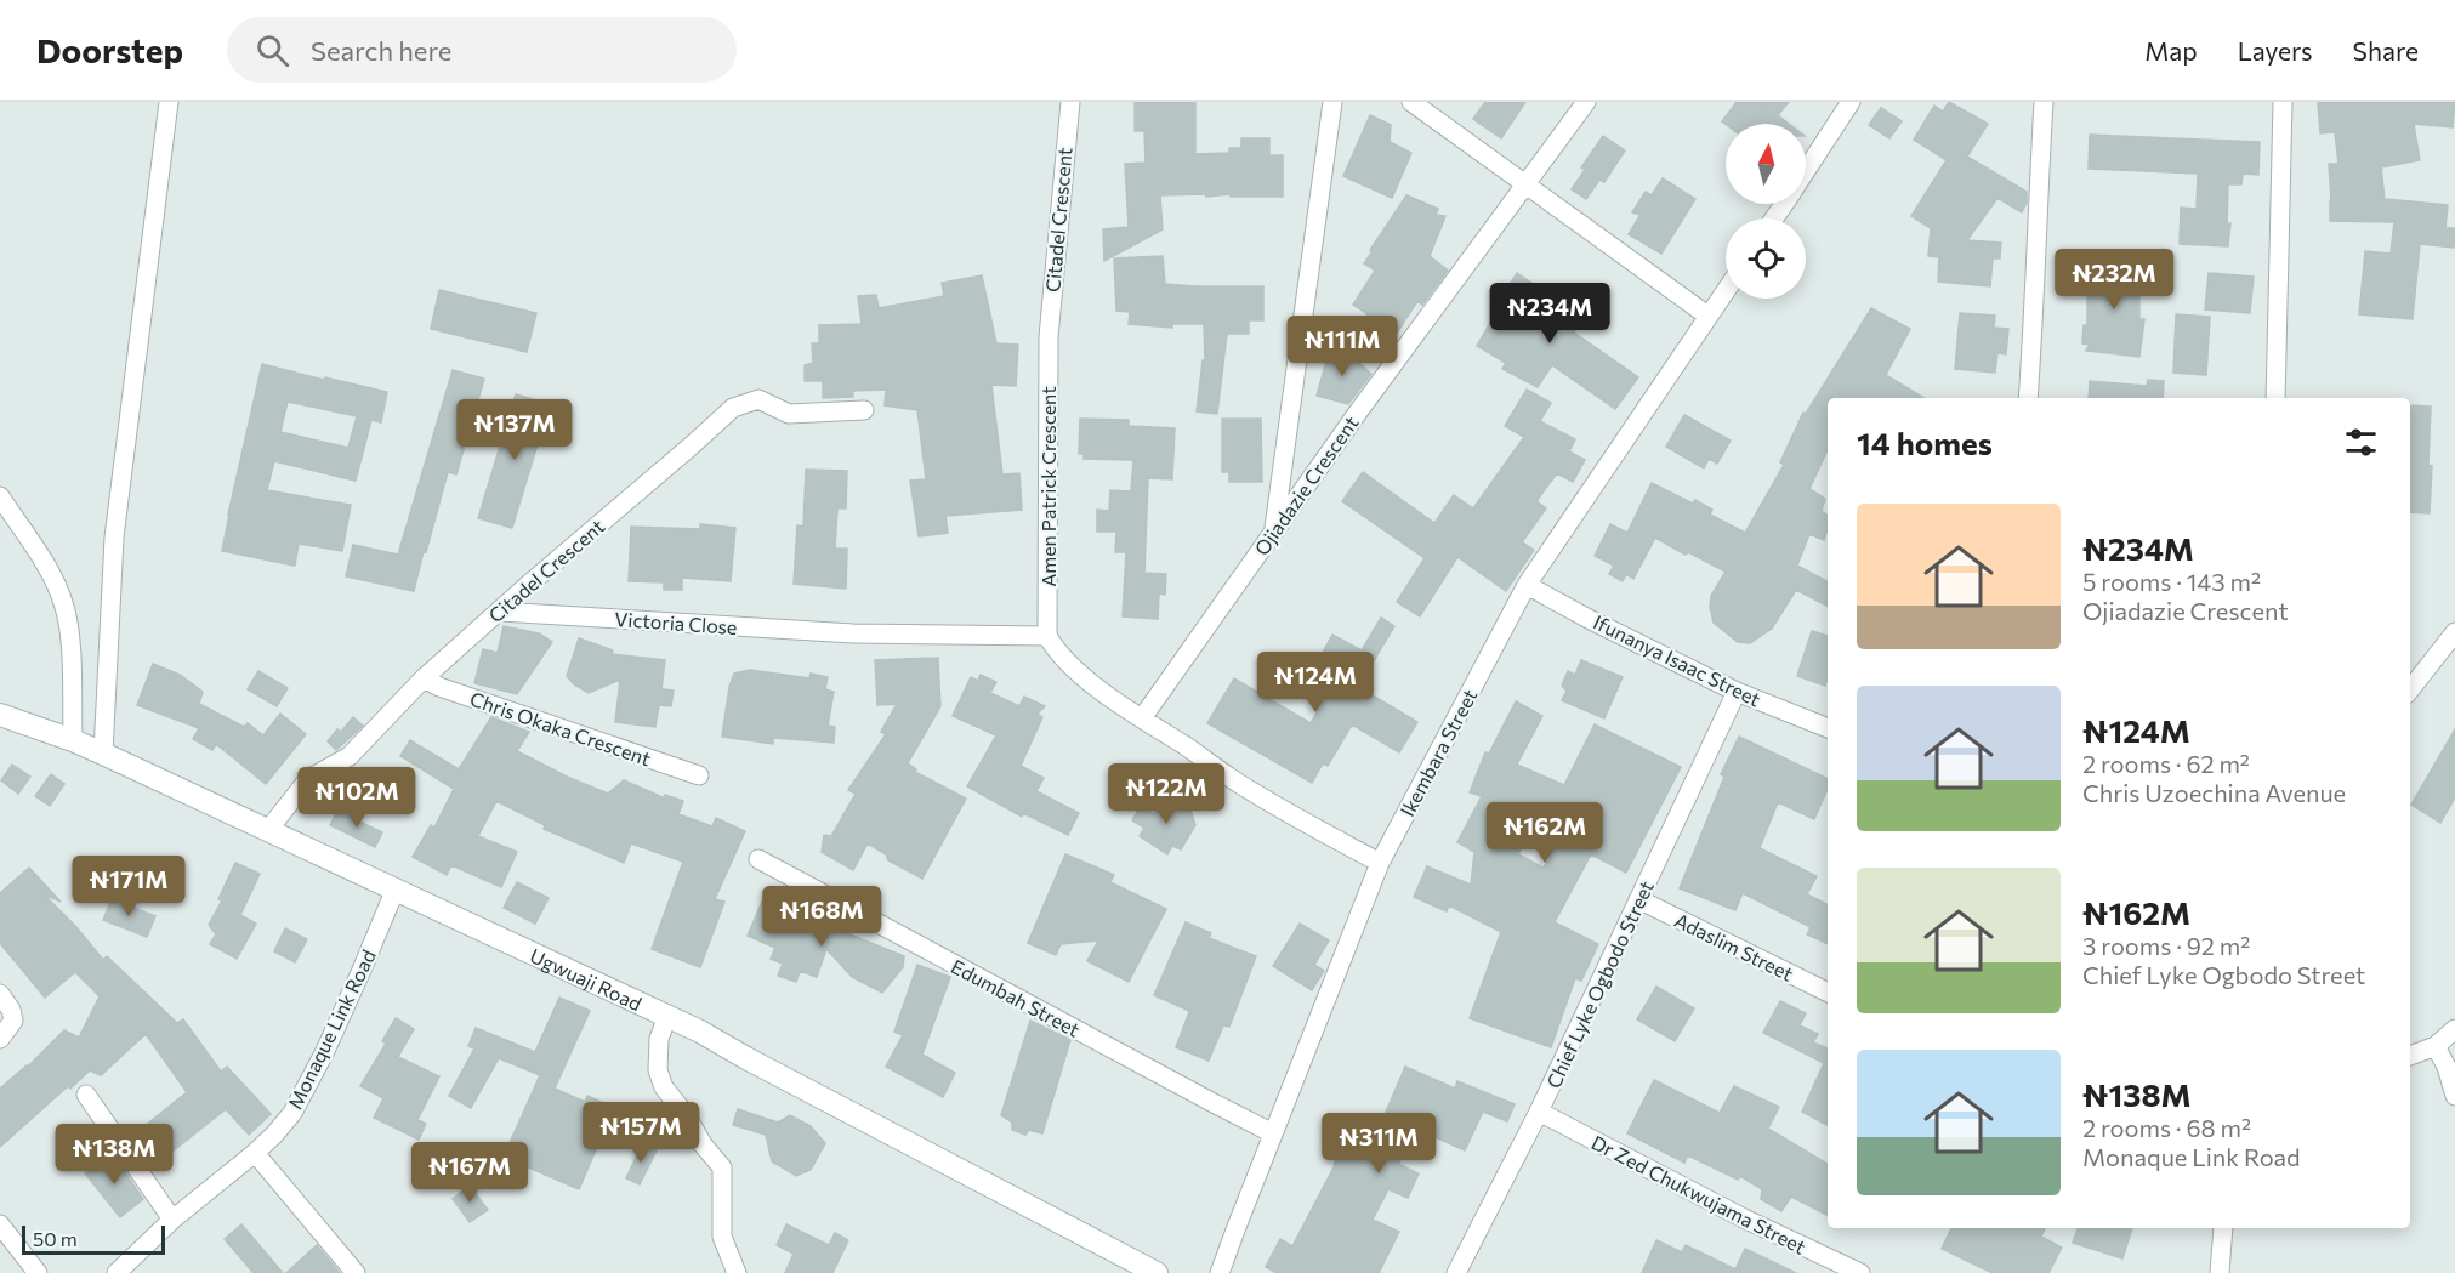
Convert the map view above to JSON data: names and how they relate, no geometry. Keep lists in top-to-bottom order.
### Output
{
  "streets": {
    "main road": ["Ugwuaji Road"],
    "street": [
      "Citadel Crescent",
      "Ojiadazie Crescent",
      "Amen Patrick Crescent",
      "Victoria Close",
      "Ifunanya Isaac Street",
      "Chris Okaka Crescent",
      "Ikembara Street",
      "Adaslim Street",
      "Chief Lyke Ogbodo Street",
      "Edumbah Street",
      "Monaque Link Road",
      "Dr Zed Chukwujama Street"
    ]
  },
  "crossings": [
    ["Citadel Crescent", "Amen Patrick Crescent"],
    ["Citadel Crescent", "Victoria Close"],
    ["Citadel Crescent", "Chris Okaka Crescent"],
    ["Citadel Crescent", "Ugwuaji Road"],
    ["Amen Patrick Crescent", "Victoria Close"],
    ["Ifunanya Isaac Street", "Ikembara Street"],
    ["Ifunanya Isaac Street", "Chief Lyke Ogbodo Street"],
    ["Ikembara Street", "Edumbah Street"],
    ["Adaslim Street", "Chief Lyke Ogbodo Street"],
    ["Ugwuaji Road", "Monaque Link Road"],
    ["Chief Lyke Ogbodo Street", "Dr Zed Chukwujama Street"]
  ],
  "scale_bar": "50 m",
  "north": "top",
  "page": {
    "header": "Doorstep",
    "search": "Search here",
    "nav": ["Map", "Layers", "Share"],
    "price": [
      "₦232M",
      "₦234M",
      "₦111M",
      "₦137M",
      "₦124M",
      "₦122M",
      "₦102M",
      "₦162M",
      "₦171M",
      "₦168M",
      "₦157M",
      "₦311M",
      "₦138M",
      "₦167M"
    ],
    "heading": "14 homes",
    "list": [
      {
        "name": "₦234M",
        "note": "5 rooms · 143 m² · Ojiadazie Crescent"
      },
      {
        "name": "₦124M",
        "note": "2 rooms · 62 m² · Chris Uzoechina Avenue"
      },
      {
        "name": "₦162M",
        "note": "3 rooms · 92 m² · Chief Lyke Ogbodo Street"
      },
      {
        "name": "₦138M",
        "note": "2 rooms · 68 m² · Monaque Link Road"
      }
    ],
    "scale": "50 m"
  }
}
